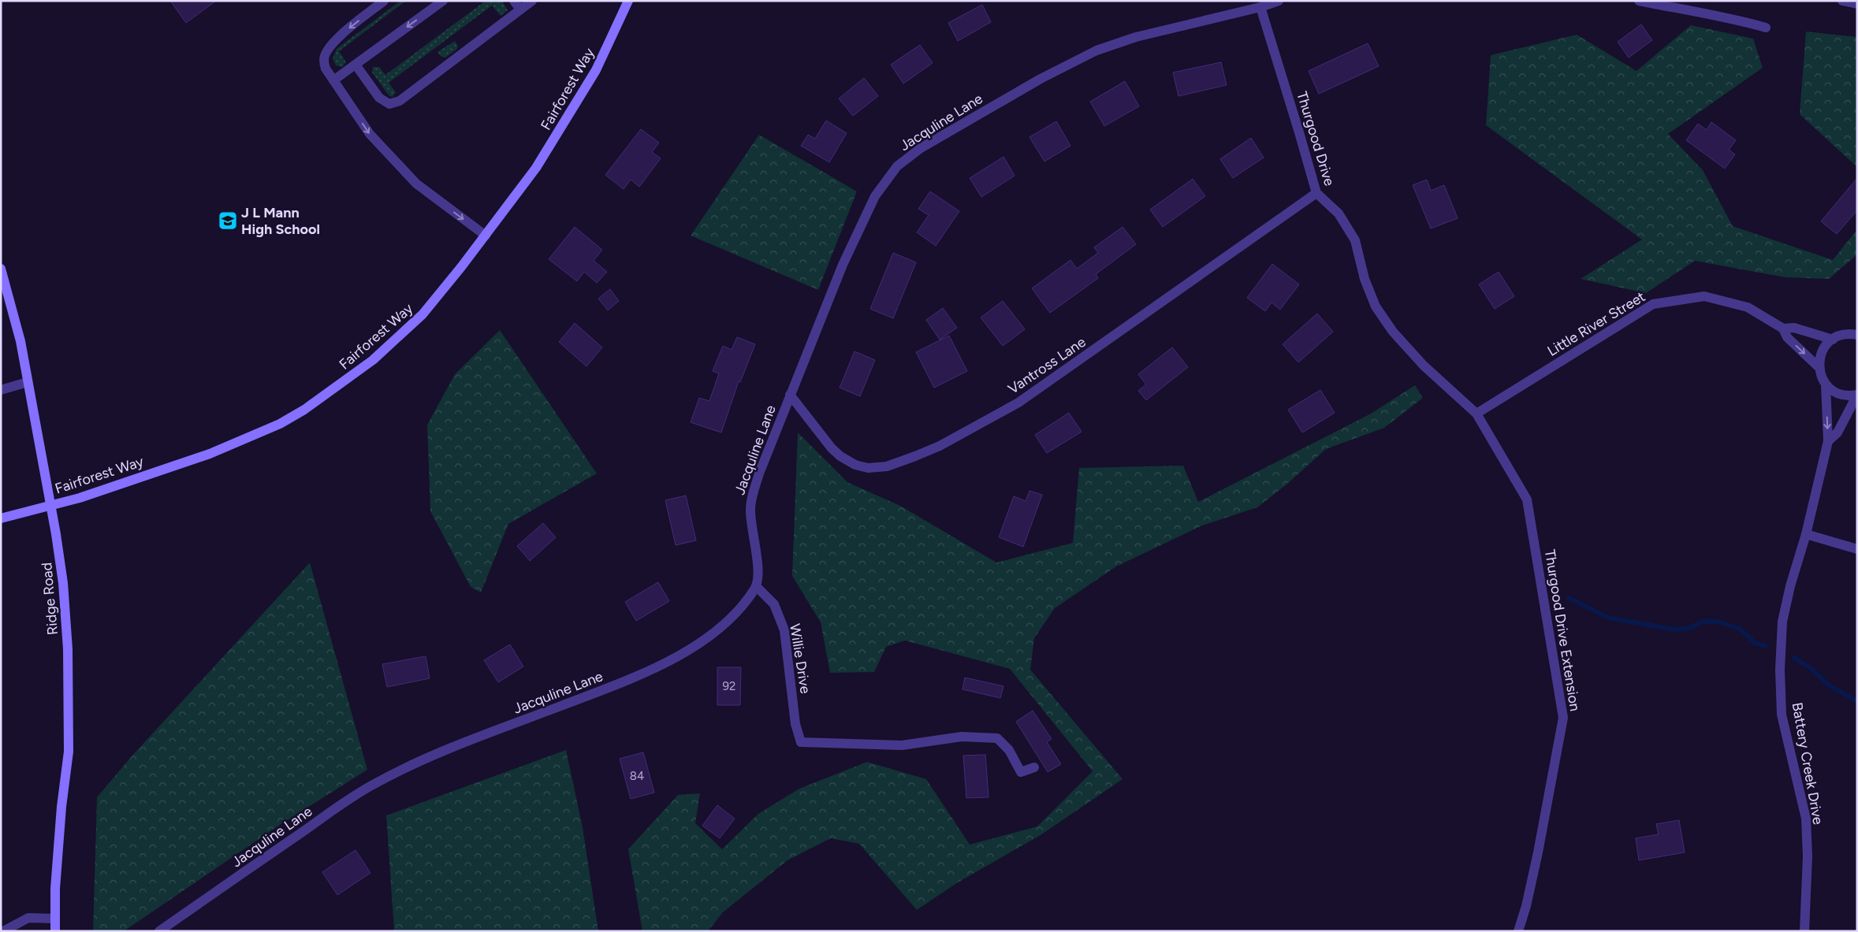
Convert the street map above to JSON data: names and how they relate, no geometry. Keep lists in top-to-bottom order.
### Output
{
  "streets": {
    "main road": ["Fairforest Way", "Ridge Road"],
    "street": [
      "Jacquline Lane",
      "Thurgood Drive",
      "Little River Street",
      "Vantross Lane",
      "Thurgood Drive Extension",
      "Willie Drive",
      "Battery Creek Drive"
    ]
  },
  "crossings": [
    ["Fairforest Way", "Ridge Road"],
    ["Jacquline Lane", "Thurgood Drive"],
    ["Jacquline Lane", "Vantross Lane"],
    ["Jacquline Lane", "Willie Drive"],
    ["Thurgood Drive", "Little River Street"],
    ["Thurgood Drive", "Vantross Lane"],
    ["Thurgood Drive", "Thurgood Drive Extension"],
    ["Little River Street", "Thurgood Drive Extension"],
    ["Little River Street", "Battery Creek Drive"]
  ],
  "places": {
    "school or university": ["J L Mann High School"]
  },
  "house_numbers": ["92", "84"]
}
